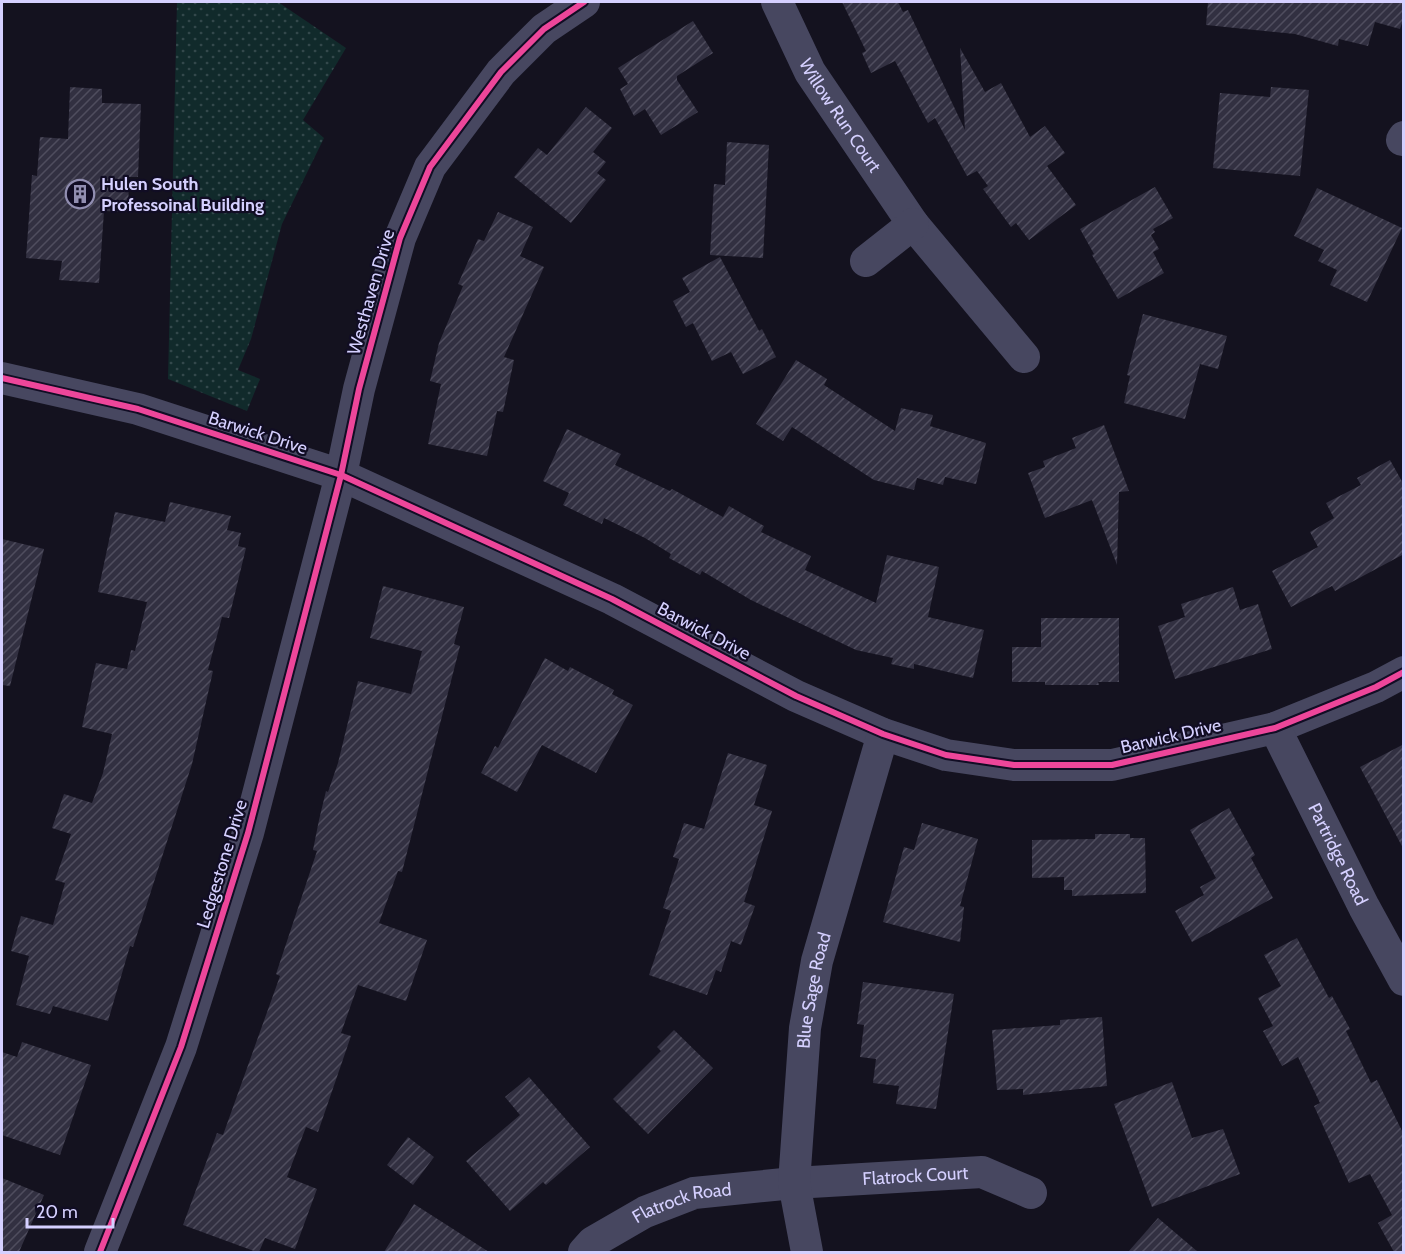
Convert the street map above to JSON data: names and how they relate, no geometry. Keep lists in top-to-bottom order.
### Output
{
  "streets": {
    "street": [
      "Willow Run Court",
      "Westhaven Drive",
      "Barwick Drive",
      "Partridge Road",
      "Ledgestone Drive",
      "Blue Sage Road",
      "Flatrock Court",
      "Flatrock Road"
    ]
  },
  "crossings": [
    ["Westhaven Drive", "Barwick Drive"],
    ["Westhaven Drive", "Ledgestone Drive"],
    ["Barwick Drive", "Partridge Road"],
    ["Barwick Drive", "Ledgestone Drive"],
    ["Barwick Drive", "Blue Sage Road"],
    ["Blue Sage Road", "Flatrock Court"],
    ["Blue Sage Road", "Flatrock Road"],
    ["Flatrock Court", "Flatrock Road"]
  ],
  "places": {
    "building": ["Hulen South Professoinal Building"]
  },
  "scale_bar": "20 m"
}
